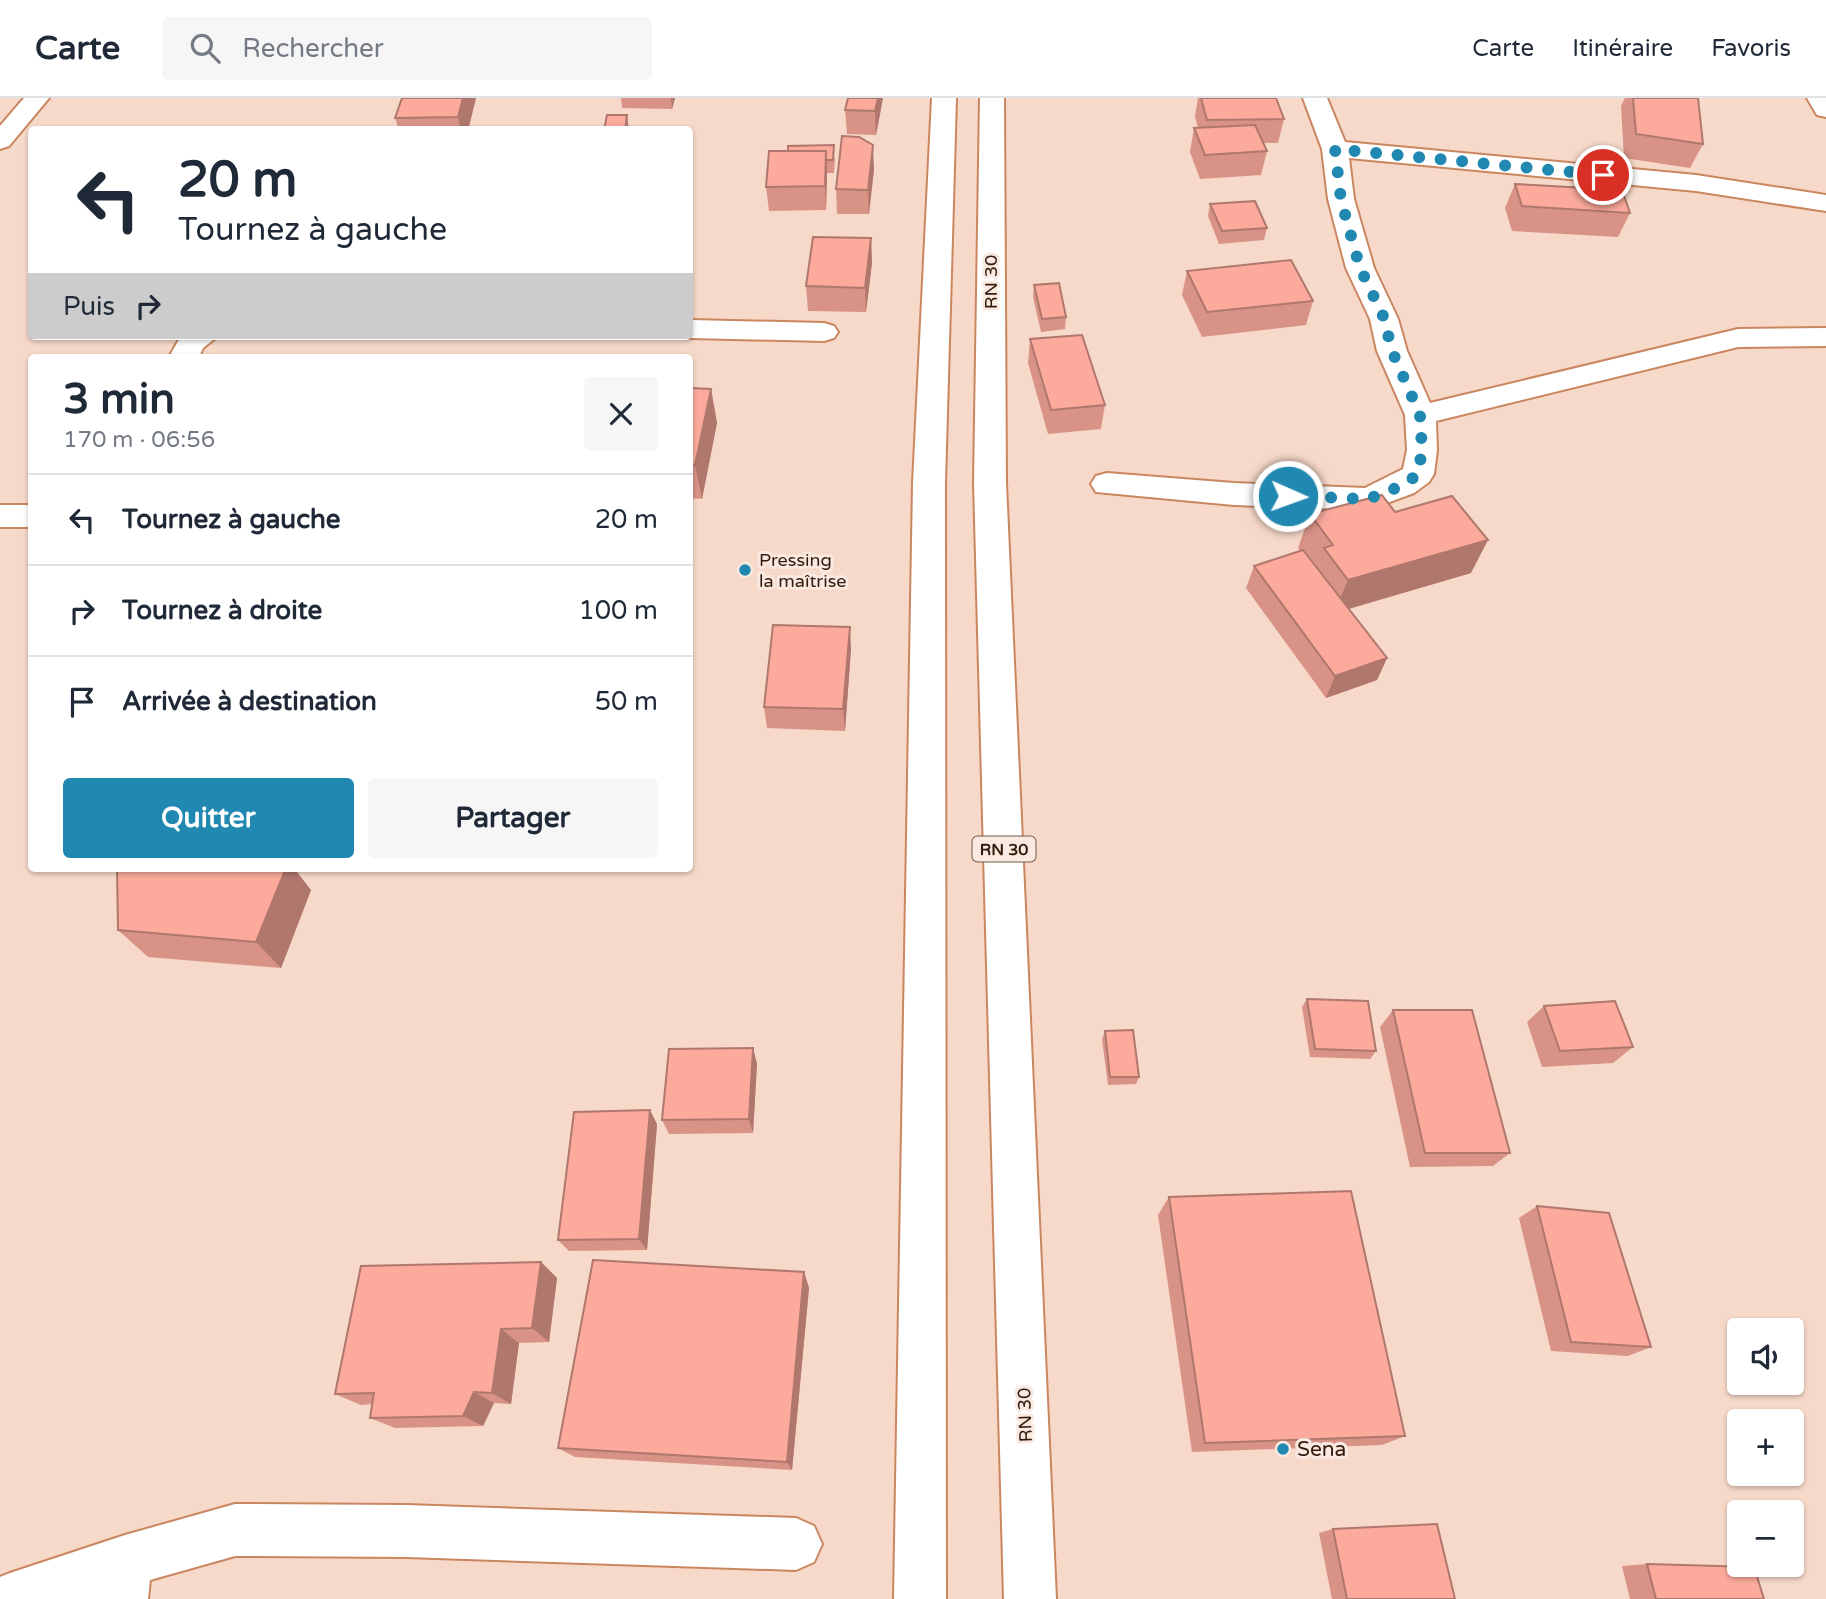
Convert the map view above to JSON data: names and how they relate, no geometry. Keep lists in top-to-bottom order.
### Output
{
  "streets": {
    "main road": ["RN 30"]
  },
  "places": ["Pressing la maîtrise", "Sena"],
  "page": {
    "header": "Carte",
    "search": "Rechercher",
    "nav": ["Carte", "Itinéraire", "Favoris"],
    "turn": ["20 m", "Tournez à gauche"],
    "then": "Puis",
    "heading": ["3 min", "170 m · 06:56"],
    "list": [
      {
        "name": "Tournez à gauche",
        "value": "20 m"
      },
      {
        "name": "Tournez à droite",
        "value": "100 m"
      },
      {
        "name": "Arrivée à destination",
        "value": "50 m"
      }
    ],
    "buttons": ["Quitter", "Partager"],
    "map_buttons": ["+", "−"]
  }
}
